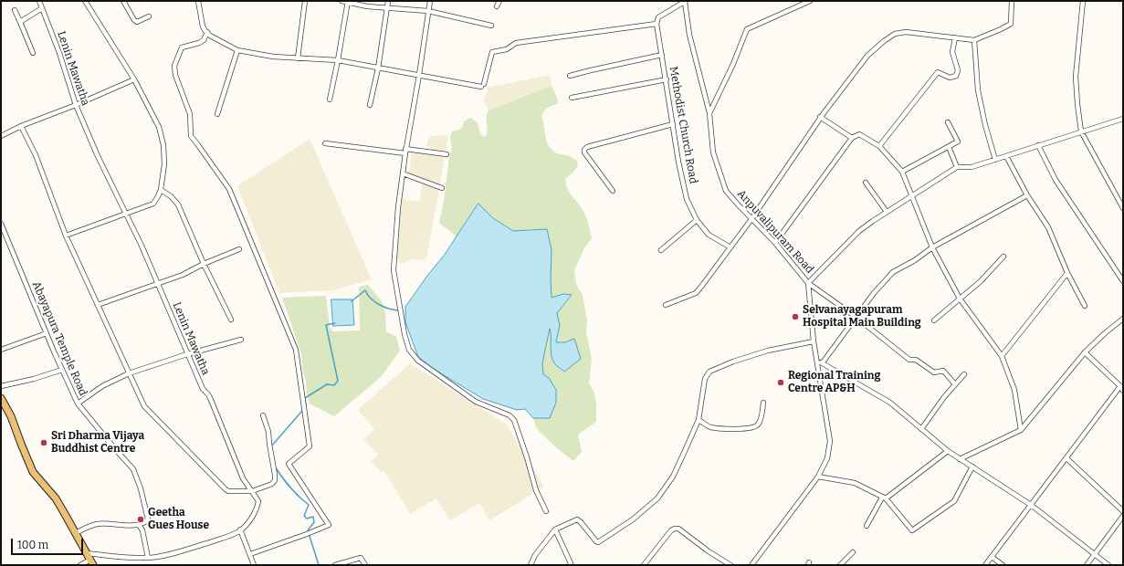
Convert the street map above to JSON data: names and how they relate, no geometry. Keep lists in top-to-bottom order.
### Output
{
  "streets": {
    "street": [
      "Lenin Mawatha",
      "Methodist Church Road",
      "Anpuvalipuram Road",
      "Abayapura Temple Road"
    ]
  },
  "places": [
    "Selvanayagapuram Hospital Main Building",
    "Regional Training Centre AP&H",
    "Sri Dharma Vijaya Buddhist Centre",
    "Geetha Gues House"
  ],
  "scale_bar": "100 m"
}
